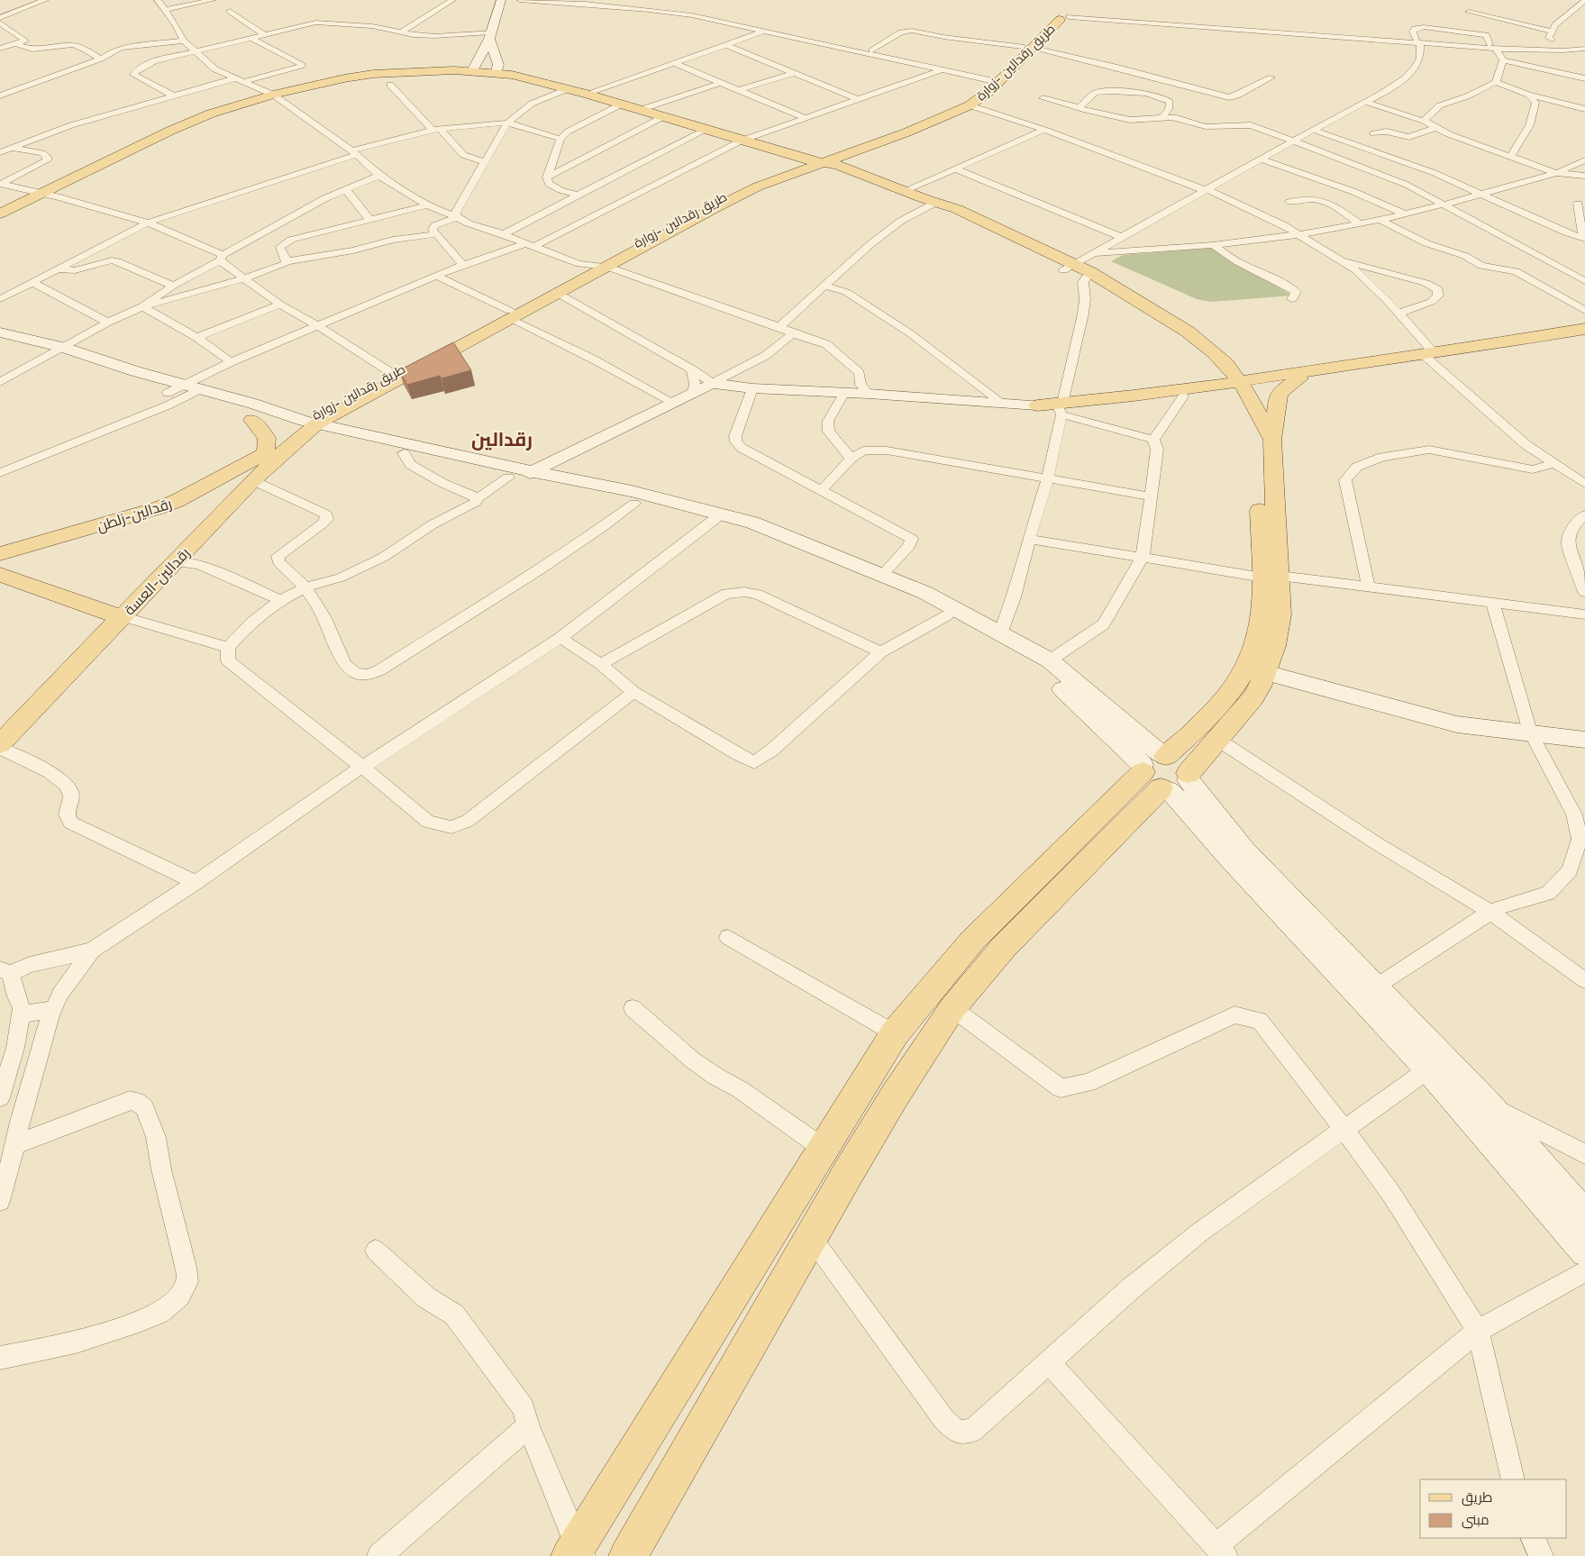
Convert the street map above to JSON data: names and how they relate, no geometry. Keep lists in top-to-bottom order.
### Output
{
  "streets": {
    "main road": ["طريق رقدالين -زوارة", "رقدالين-زلطن", "رقدالين-العسة"]
  },
  "crossings": [
    ["طريق رقدالين -زوارة", "رقدالين-العسة"],
    ["رقدالين-زلطن", "رقدالين-العسة"]
  ],
  "districts": ["رقدالين"],
  "legend": ["طريق", "مبنى"]
}
